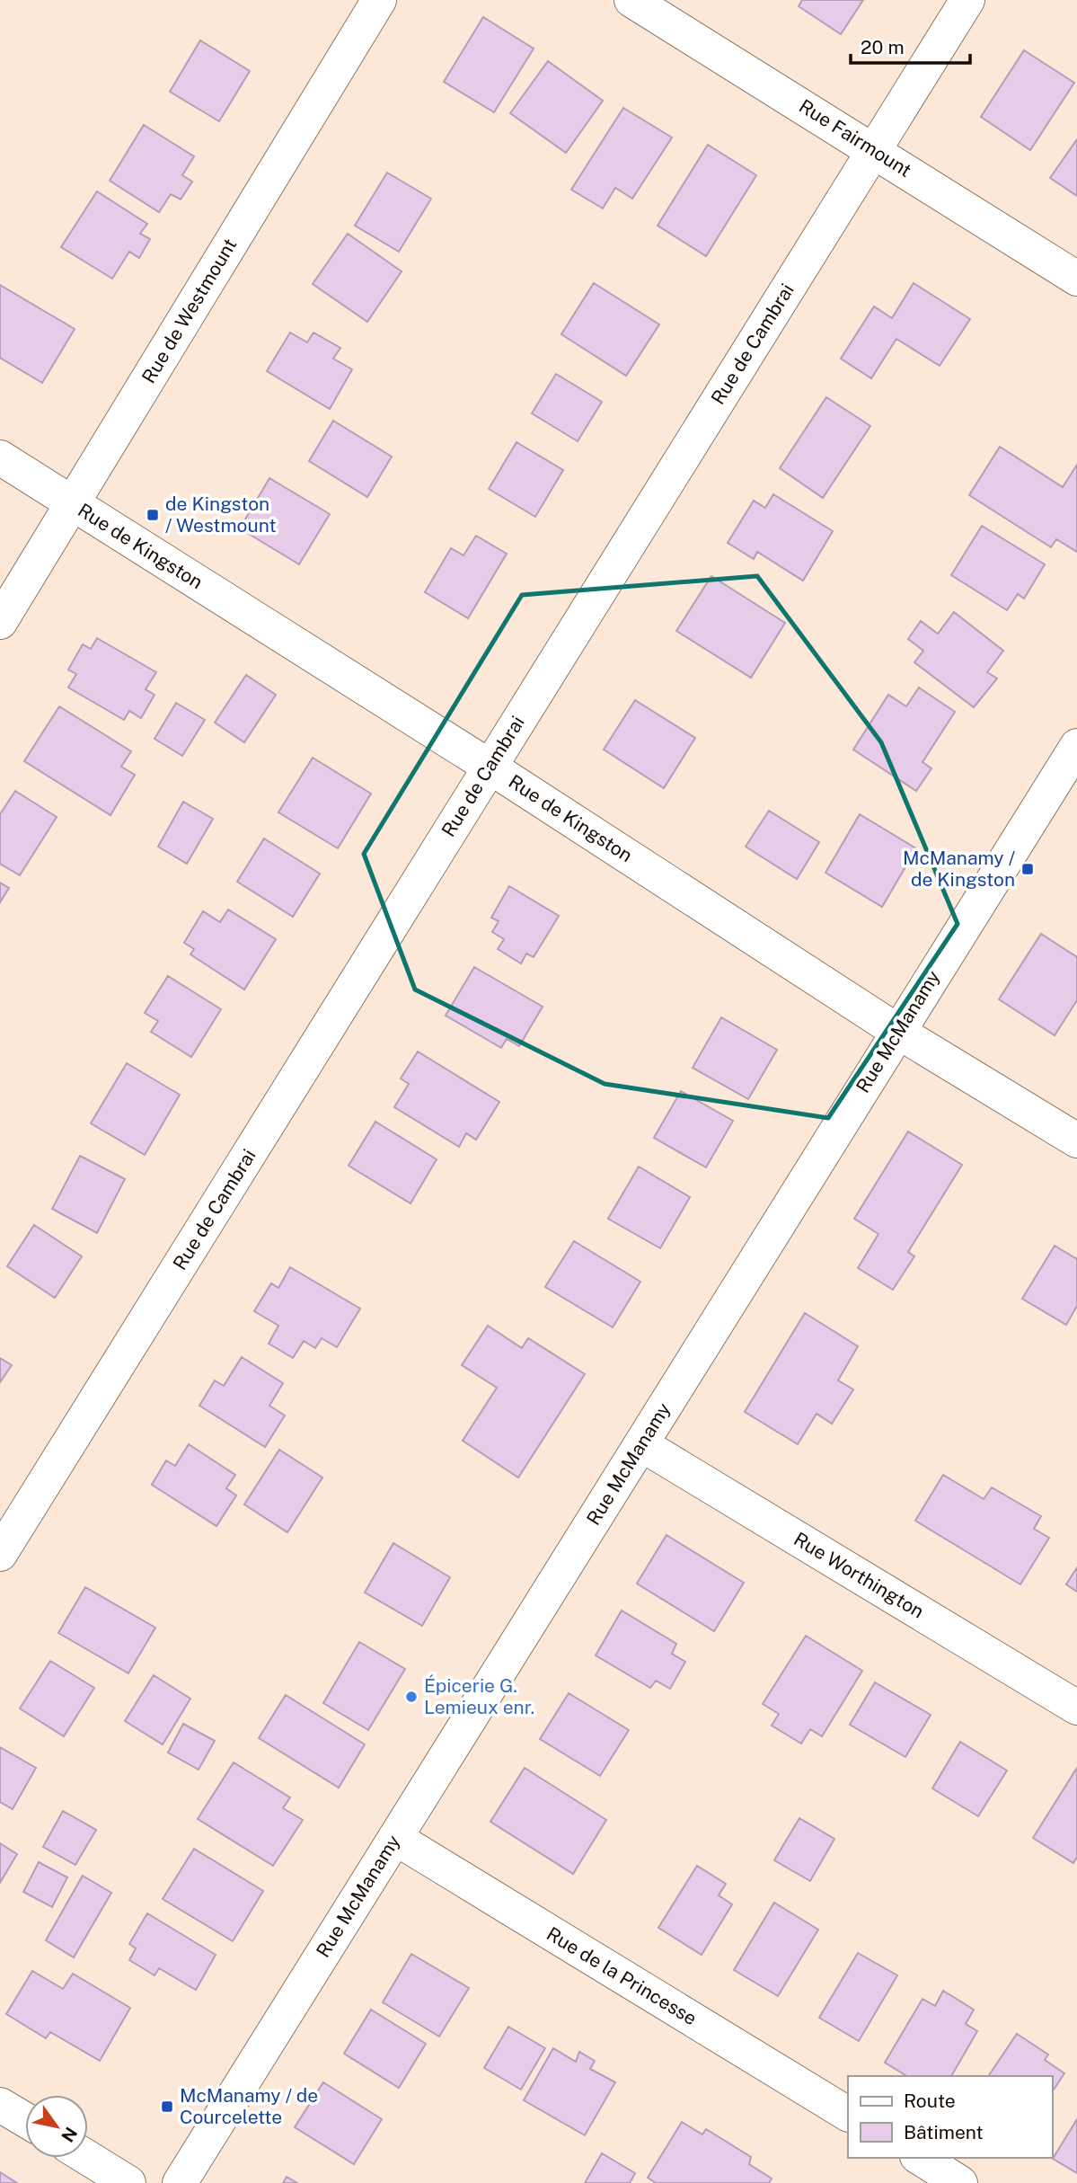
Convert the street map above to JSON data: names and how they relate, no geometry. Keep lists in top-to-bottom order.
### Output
{
  "streets": {
    "street": [
      "Rue Fairmount",
      "Rue de Westmount",
      "Rue de Cambrai",
      "Rue de Kingston",
      "Rue McManamy",
      "Rue Worthington",
      "Rue de la Princesse"
    ]
  },
  "crossings": [
    ["Rue Fairmount", "Rue de Cambrai"],
    ["Rue de Westmount", "Rue de Kingston"],
    ["Rue de Cambrai", "Rue de Kingston"],
    ["Rue de Kingston", "Rue McManamy"],
    ["Rue McManamy", "Rue Worthington"],
    ["Rue McManamy", "Rue de la Princesse"]
  ],
  "places": {
    "transit": ["de Kingston / Westmount", "McManamy / de Kingston", "McManamy / de Courcelette"],
    "other": ["Épicerie G. Lemieux enr."]
  },
  "legend": ["Route", "Bâtiment"],
  "scale_bar": "20 m",
  "north": "bottom right"
}
